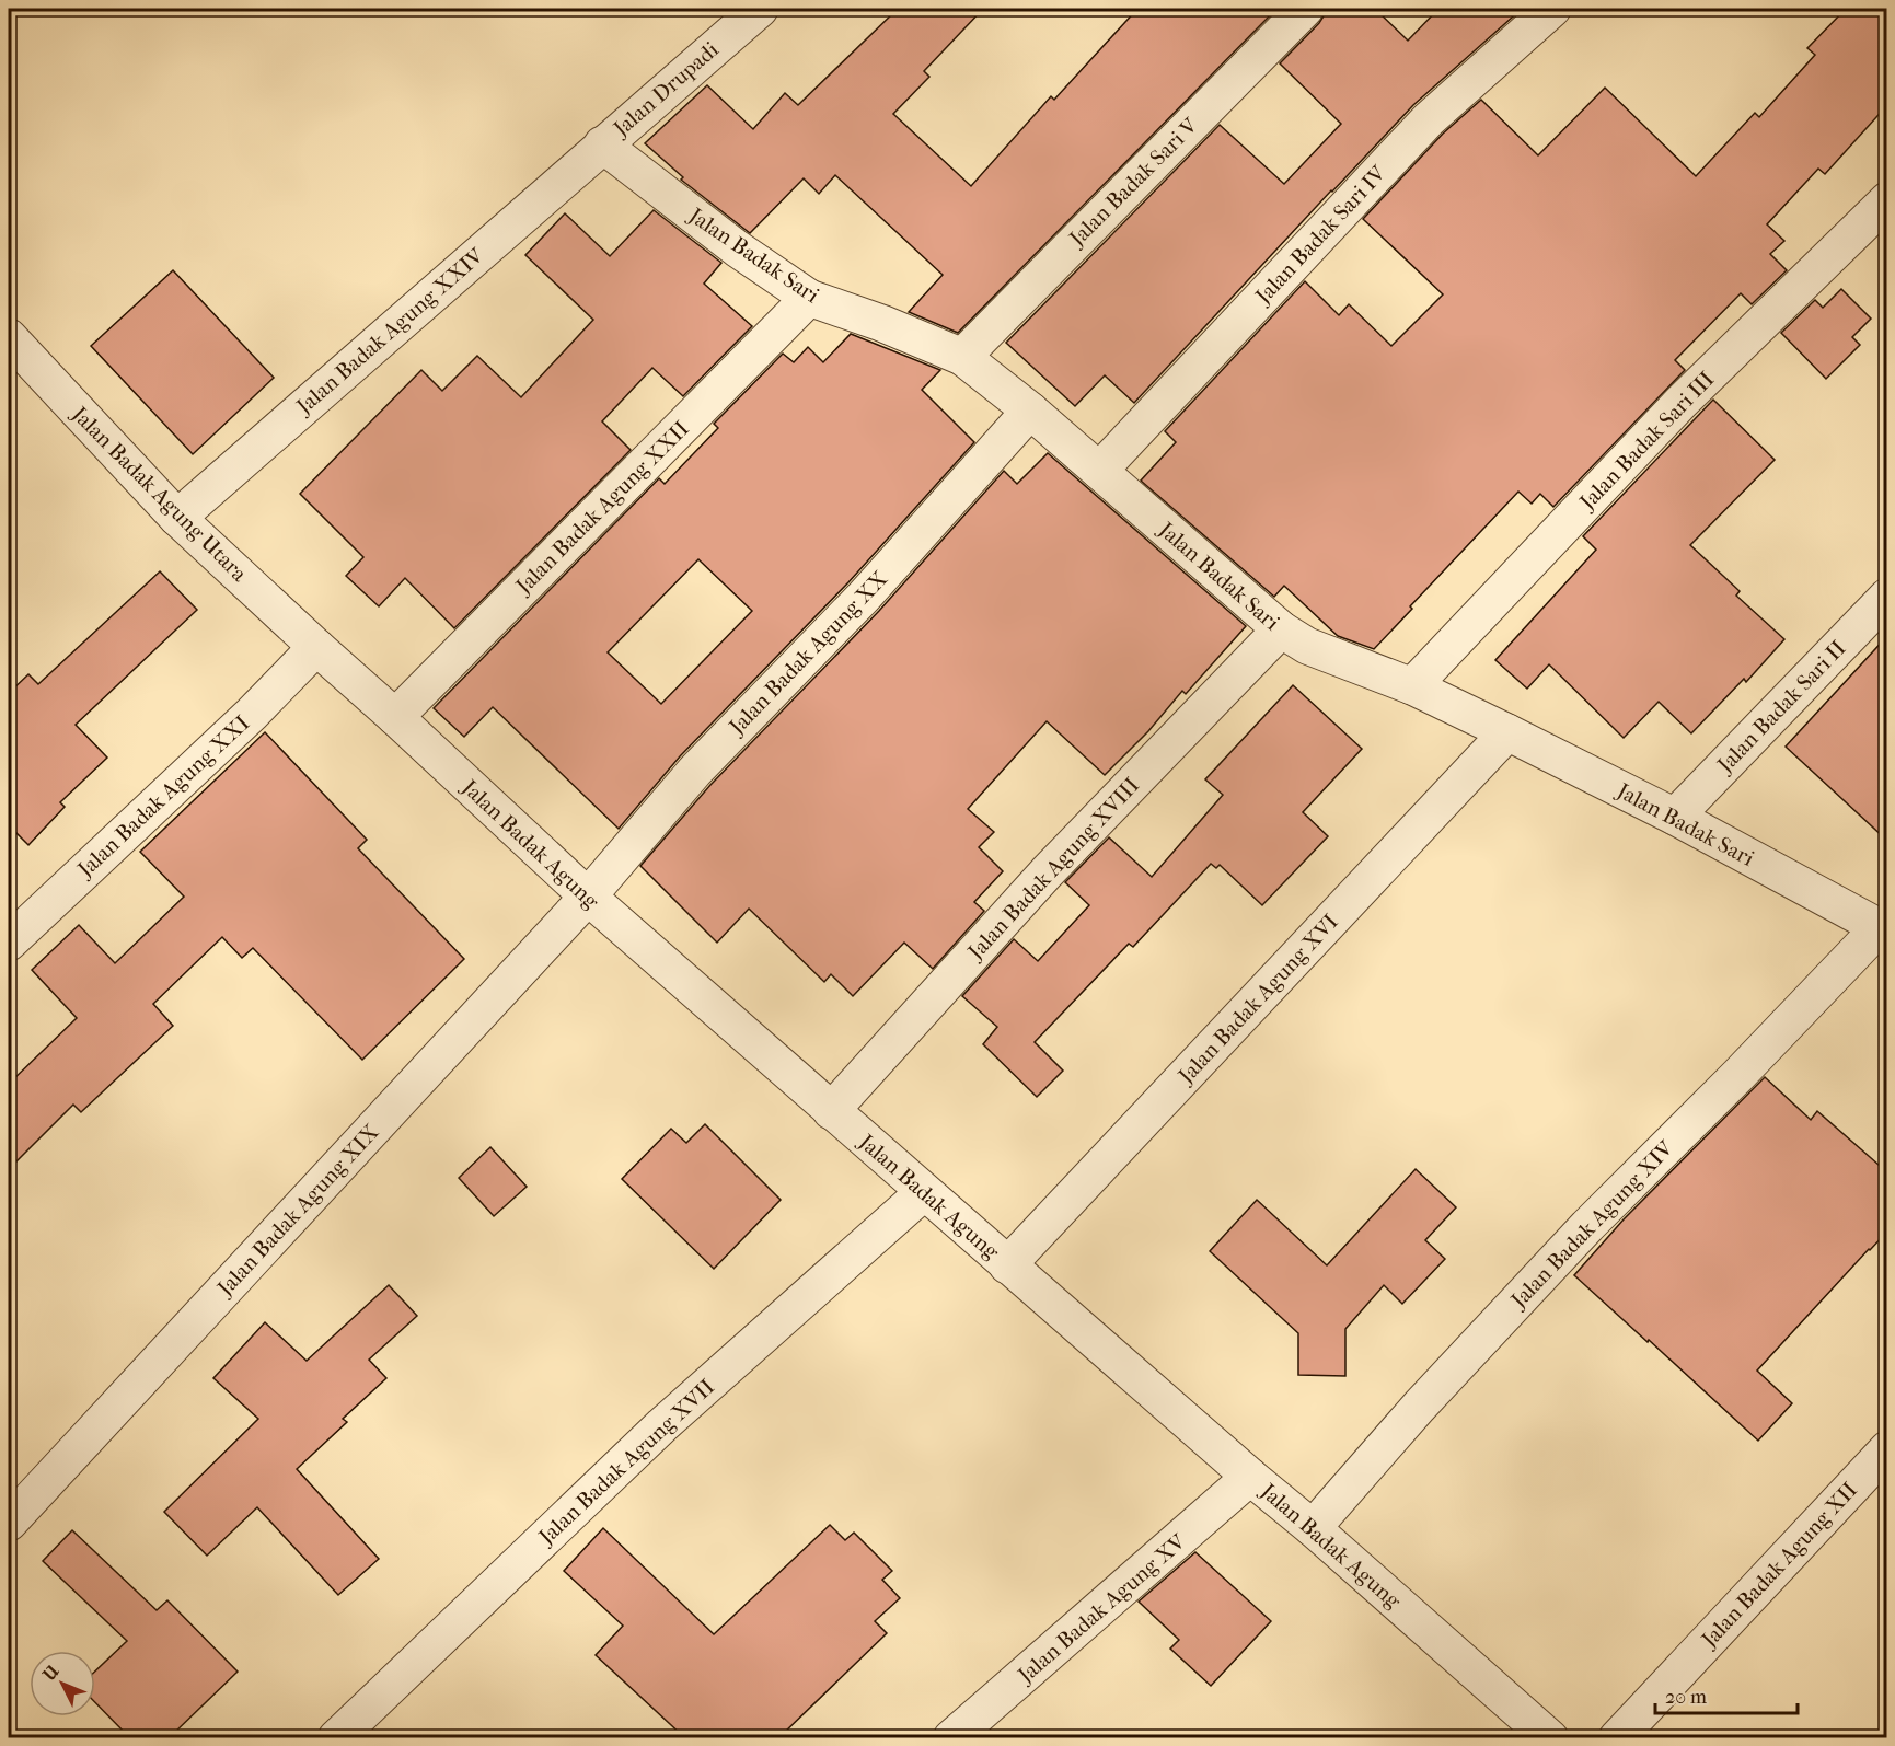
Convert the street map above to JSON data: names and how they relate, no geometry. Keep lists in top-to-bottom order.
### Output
{
  "streets": {
    "street": [
      "Jalan Drupadi",
      "Jalan Badak Sari V",
      "Jalan Badak Sari IV",
      "Jalan Badak Sari",
      "Jalan Badak Agung XXIV",
      "Jalan Badak Sari III",
      "Jalan Badak Agung Utara",
      "Jalan Badak Agung XXII",
      "Jalan Badak Agung XX",
      "Jalan Badak Sari II",
      "Jalan Badak Agung XXI",
      "Jalan Badak Agung",
      "Jalan Badak Agung XVIII",
      "Jalan Badak Agung XVI",
      "Jalan Badak Agung XIX",
      "Jalan Badak Agung XIV",
      "Jalan Badak Agung XVII",
      "Jalan Badak Agung XII",
      "Jalan Badak Agung XV"
    ]
  },
  "crossings": [
    ["Jalan Drupadi", "Jalan Badak Sari"],
    ["Jalan Drupadi", "Jalan Badak Agung XXIV"],
    ["Jalan Badak Sari V", "Jalan Badak Sari"],
    ["Jalan Badak Sari IV", "Jalan Badak Sari"],
    ["Jalan Badak Sari", "Jalan Badak Agung XXIV"],
    ["Jalan Badak Sari", "Jalan Badak Sari III"],
    ["Jalan Badak Sari", "Jalan Badak Agung XXII"],
    ["Jalan Badak Sari", "Jalan Badak Agung XX"],
    ["Jalan Badak Sari", "Jalan Badak Sari II"],
    ["Jalan Badak Sari", "Jalan Badak Agung XVIII"],
    ["Jalan Badak Sari", "Jalan Badak Agung XVI"],
    ["Jalan Badak Sari", "Jalan Badak Agung XIV"],
    ["Jalan Badak Agung XXIV", "Jalan Badak Agung Utara"],
    ["Jalan Badak Agung Utara", "Jalan Badak Agung XXI"],
    ["Jalan Badak Agung Utara", "Jalan Badak Agung"],
    ["Jalan Badak Agung XXII", "Jalan Badak Agung"],
    ["Jalan Badak Agung XX", "Jalan Badak Agung"],
    ["Jalan Badak Agung XX", "Jalan Badak Agung XIX"],
    ["Jalan Badak Agung XXI", "Jalan Badak Agung"],
    ["Jalan Badak Agung", "Jalan Badak Agung XVIII"],
    ["Jalan Badak Agung", "Jalan Badak Agung XVI"],
    ["Jalan Badak Agung", "Jalan Badak Agung XIX"],
    ["Jalan Badak Agung", "Jalan Badak Agung XIV"],
    ["Jalan Badak Agung", "Jalan Badak Agung XVII"],
    ["Jalan Badak Agung", "Jalan Badak Agung XV"]
  ],
  "scale_bar": "20 m",
  "north": "top left"
}
